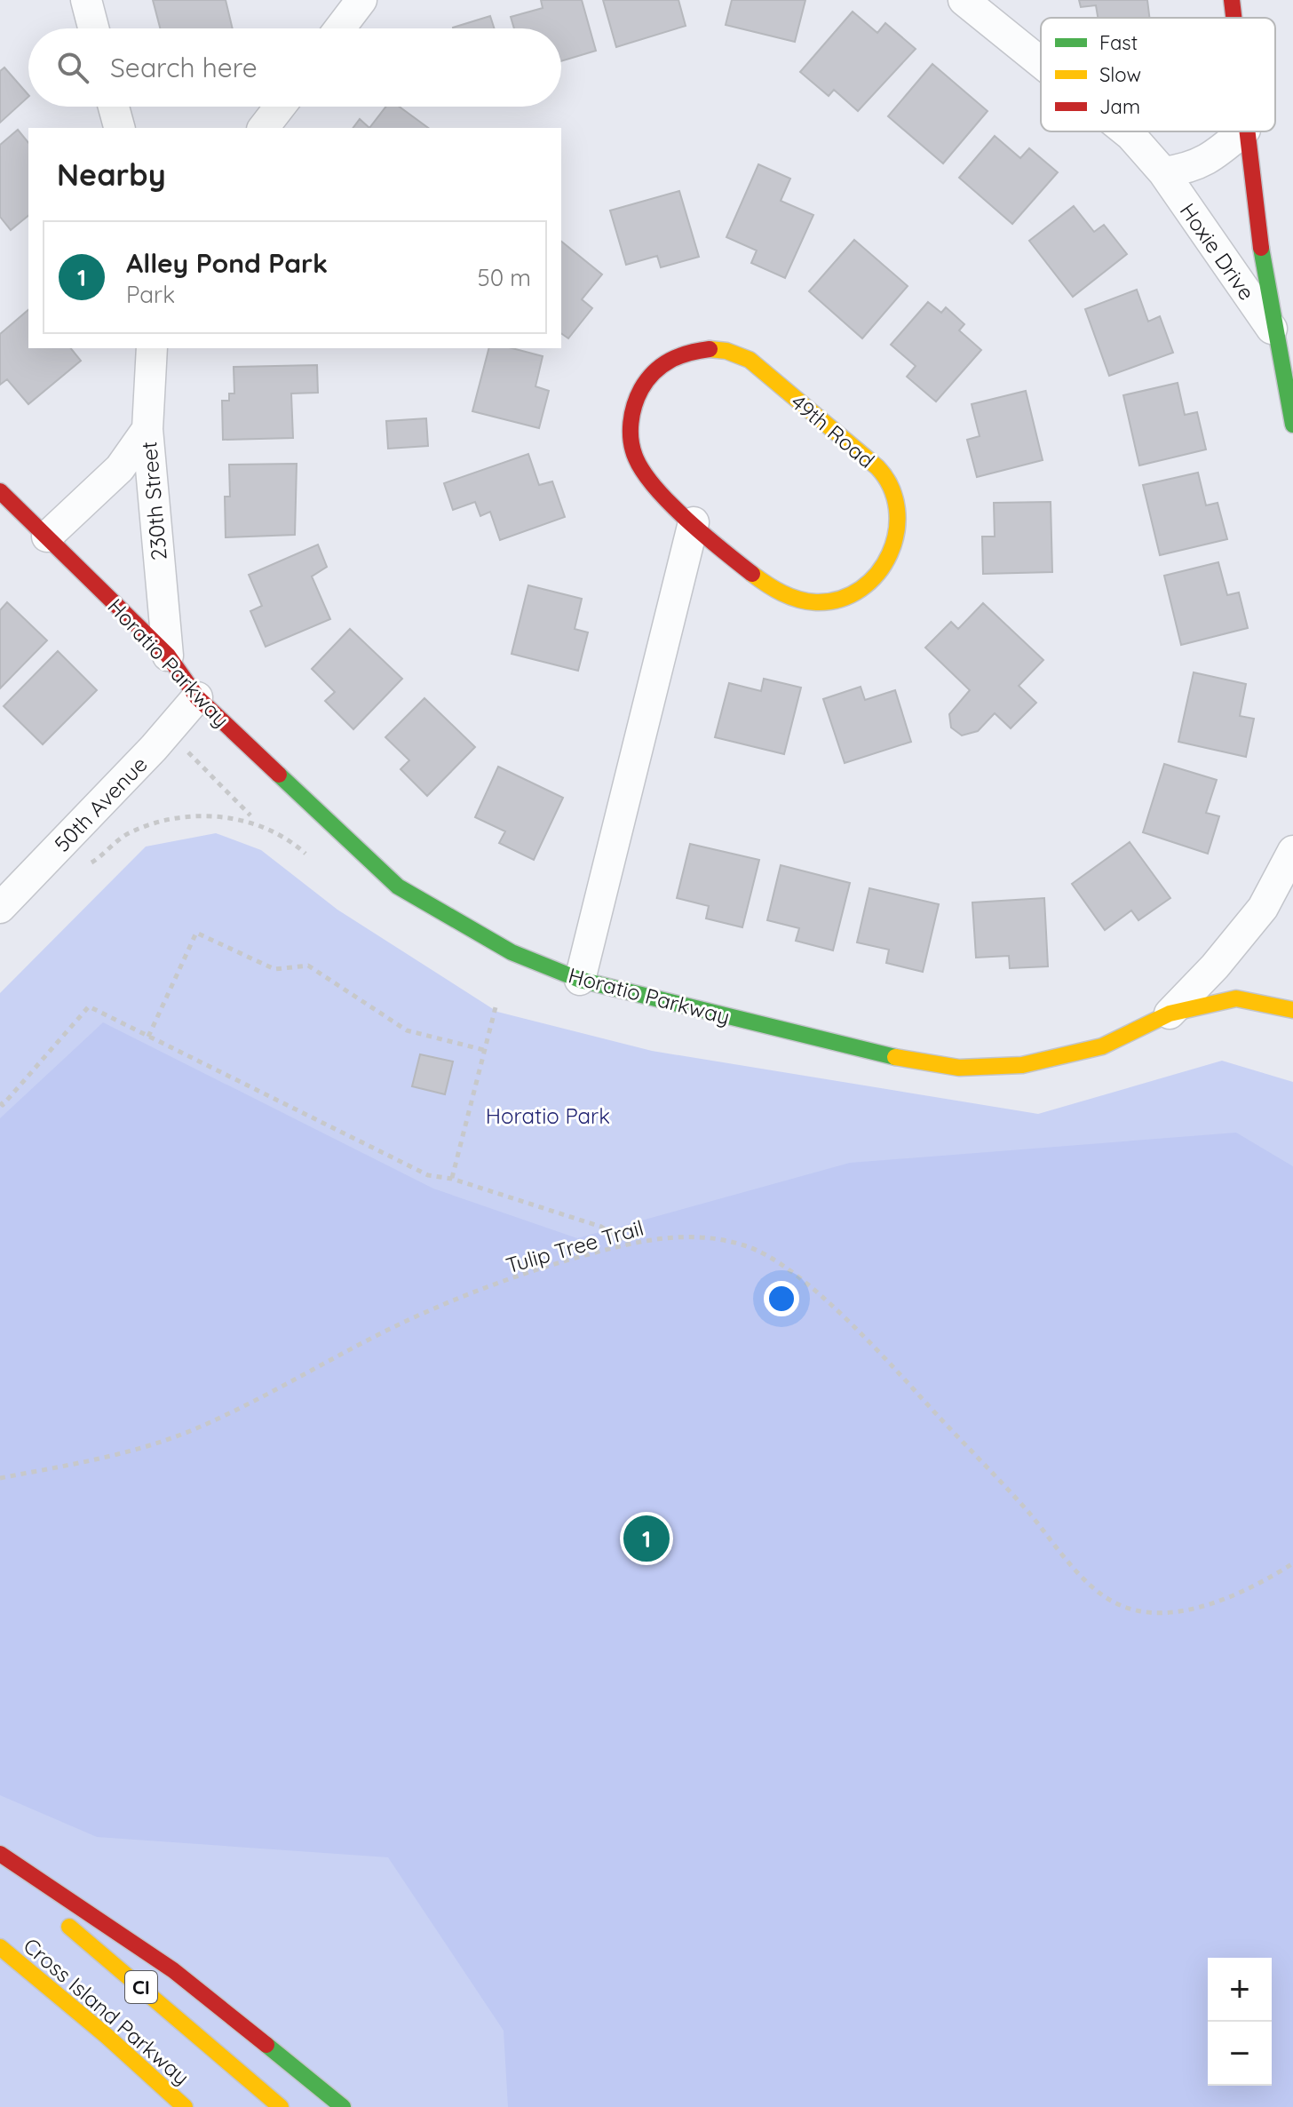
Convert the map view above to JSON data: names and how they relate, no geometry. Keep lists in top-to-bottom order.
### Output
{
  "streets": {
    "main road": [
      "49th Road",
      "Horatio Parkway",
      "CI",
      "Cross Island Parkway"
    ],
    "street": ["Hoxie Drive", "230th Street", "50th Avenue"],
    "path": ["Tulip Tree Trail"]
  },
  "crossings": [
    ["230th Street", "Horatio Parkway"],
    ["Horatio Parkway", "50th Avenue"]
  ],
  "parks": ["Horatio Park"],
  "legend": ["Fast", "Slow", "Jam"],
  "page": {
    "search": "Search here",
    "heading": "Nearby",
    "list": [
      {
        "mark": "1",
        "name": "Alley Pond Park",
        "note": "Park",
        "value": "50 m"
      }
    ],
    "pins": "1",
    "map_buttons": ["+", "−"]
  }
}
